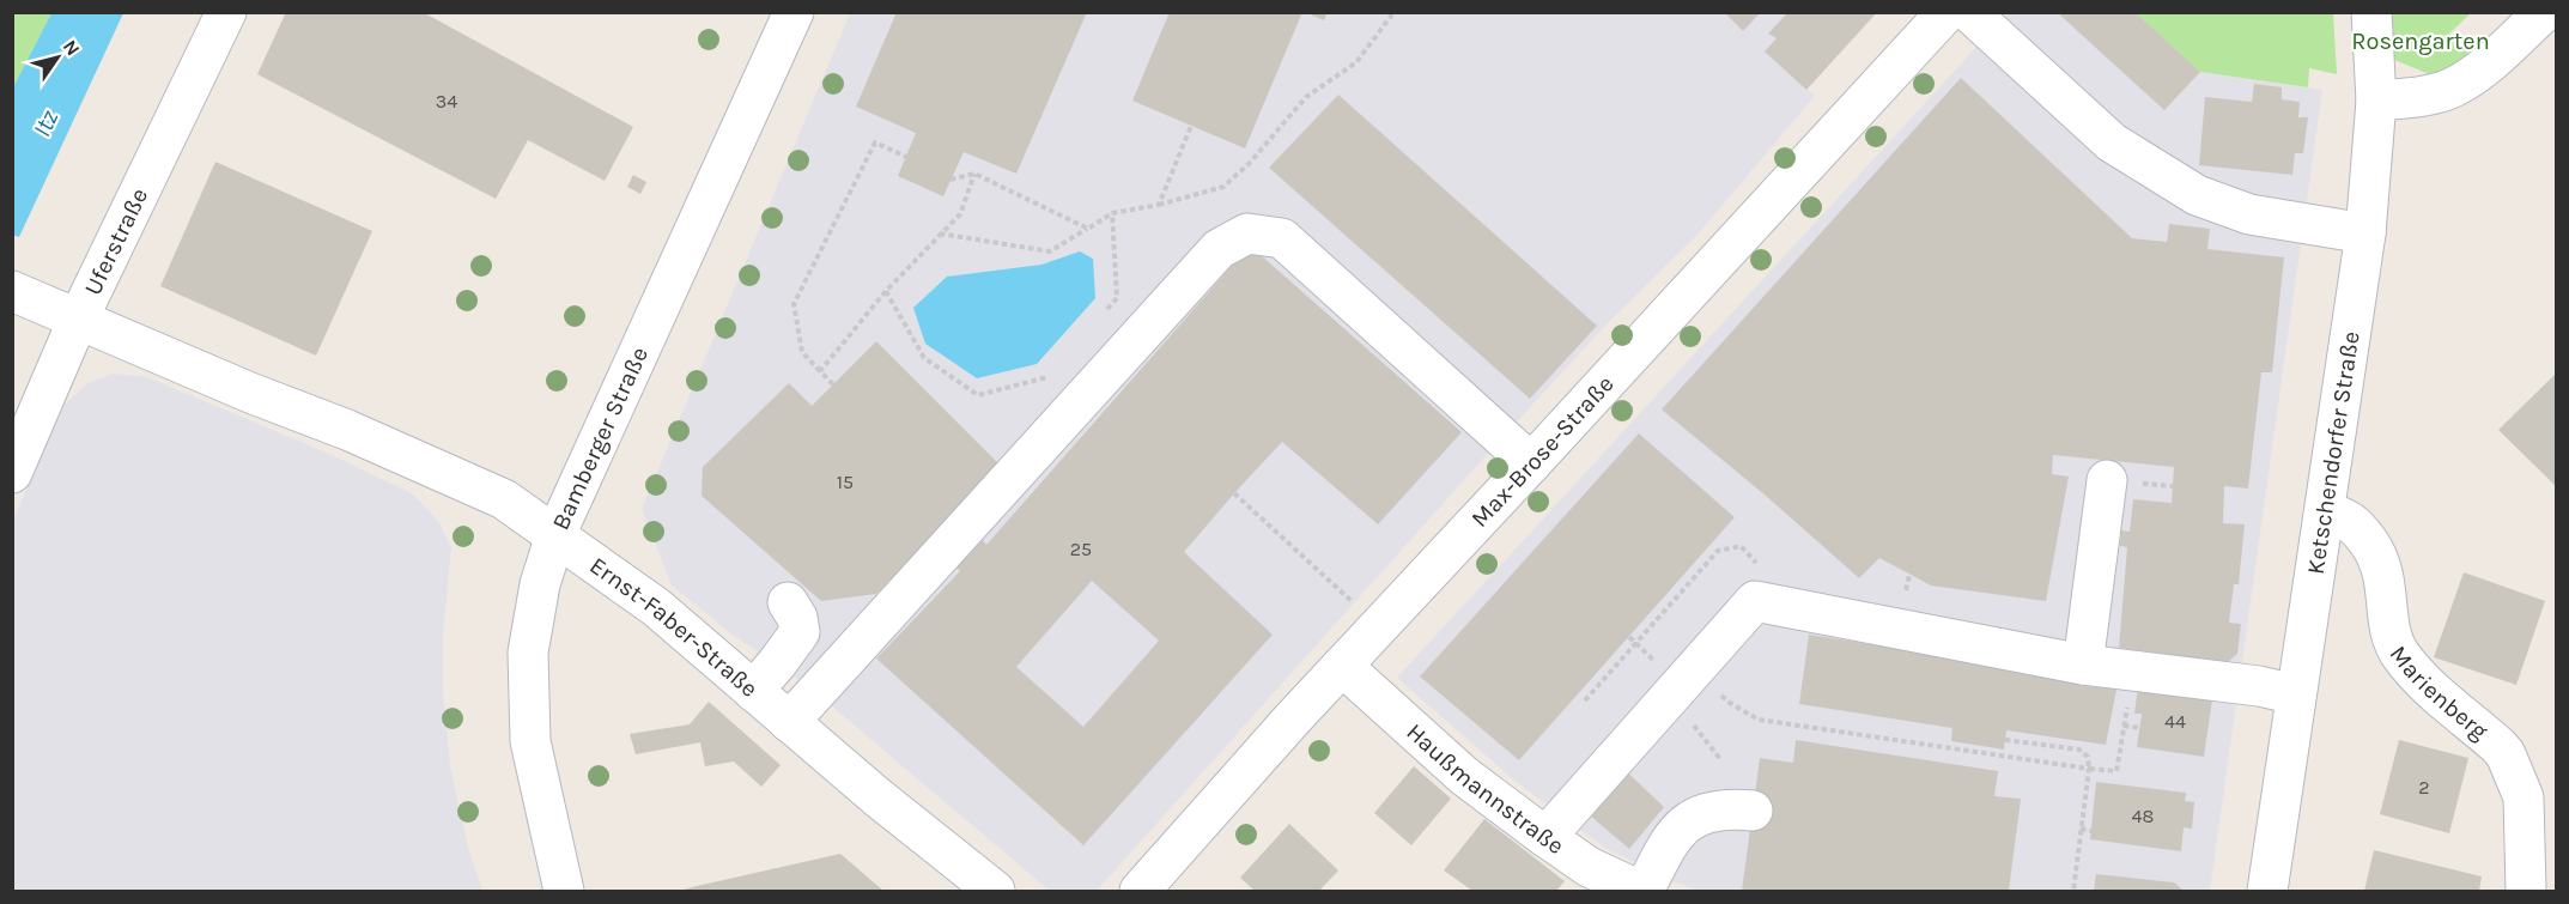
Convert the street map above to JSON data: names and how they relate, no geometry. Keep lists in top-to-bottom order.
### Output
{
  "streets": {
    "street": [
      "Uferstraße",
      "Bamberger Straße",
      "Max-Brose-Straße",
      "Ketschendorfer Straße",
      "Ernst-Faber-Straße",
      "Marienberg",
      "Haußmannstraße"
    ]
  },
  "crossings": [
    ["Uferstraße", "Ernst-Faber-Straße"],
    ["Bamberger Straße", "Ernst-Faber-Straße"],
    ["Max-Brose-Straße", "Haußmannstraße"],
    ["Ketschendorfer Straße", "Marienberg"]
  ],
  "water": ["Itz"],
  "parks": ["Rosengarten"],
  "house_numbers": [
    "34",
    "15",
    "25",
    "44",
    "2",
    "48"
  ],
  "north": "top right"
}
